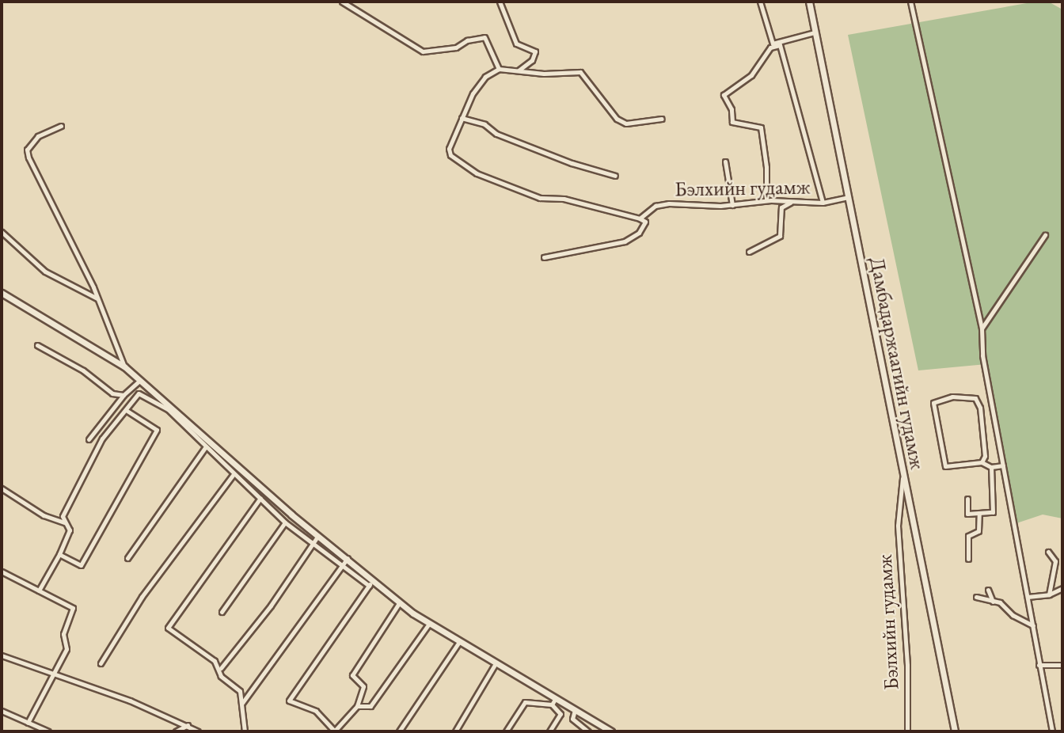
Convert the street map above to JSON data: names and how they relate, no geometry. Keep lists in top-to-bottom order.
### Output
{
  "streets": {
    "main road": ["Дамбадаржаагийн гудамж"],
    "street": ["Бэлхийн гудамж"]
  },
  "crossings": [
    ["Бэлхийн гудамж", "Дамбадаржаагийн гудамж"]
  ]
}
